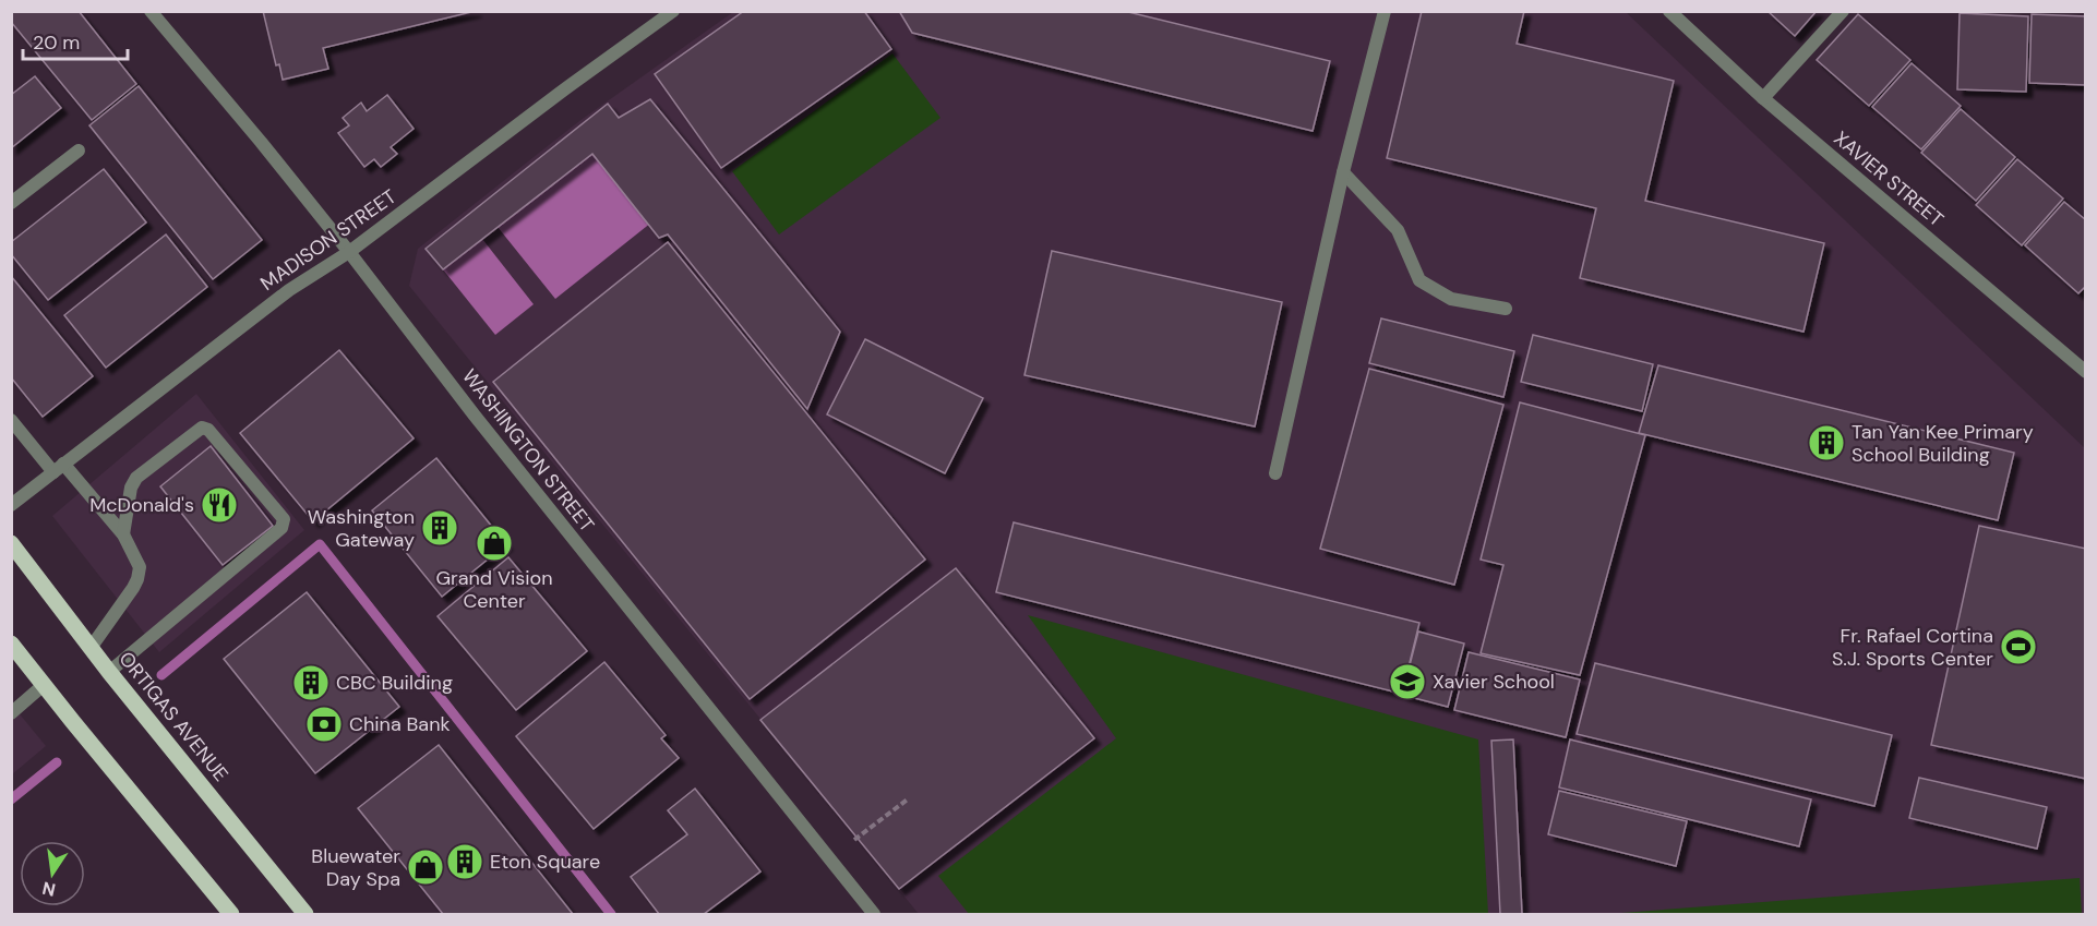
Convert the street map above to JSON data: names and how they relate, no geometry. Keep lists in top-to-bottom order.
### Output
{
  "streets": {
    "main road": ["ORTIGAS AVENUE"],
    "street": ["XAVIER STREET", "MADISON STREET", "WASHINGTON STREET"]
  },
  "crossings": [
    ["MADISON STREET", "WASHINGTON STREET"]
  ],
  "places": {
    "building": [
      "Tan Yan Kee Primary School Building",
      "Washington Gateway",
      "CBC Building",
      "Eton Square"
    ],
    "restaurant": ["McDonald's"],
    "shop": ["Grand Vision Center", "Bluewater Day Spa"],
    "sports": ["Fr. Rafael Cortina S.J. Sports Center"],
    "school or university": ["Xavier School"],
    "bank": ["China Bank"]
  },
  "scale_bar": "20 m",
  "north": "bottom"
}
